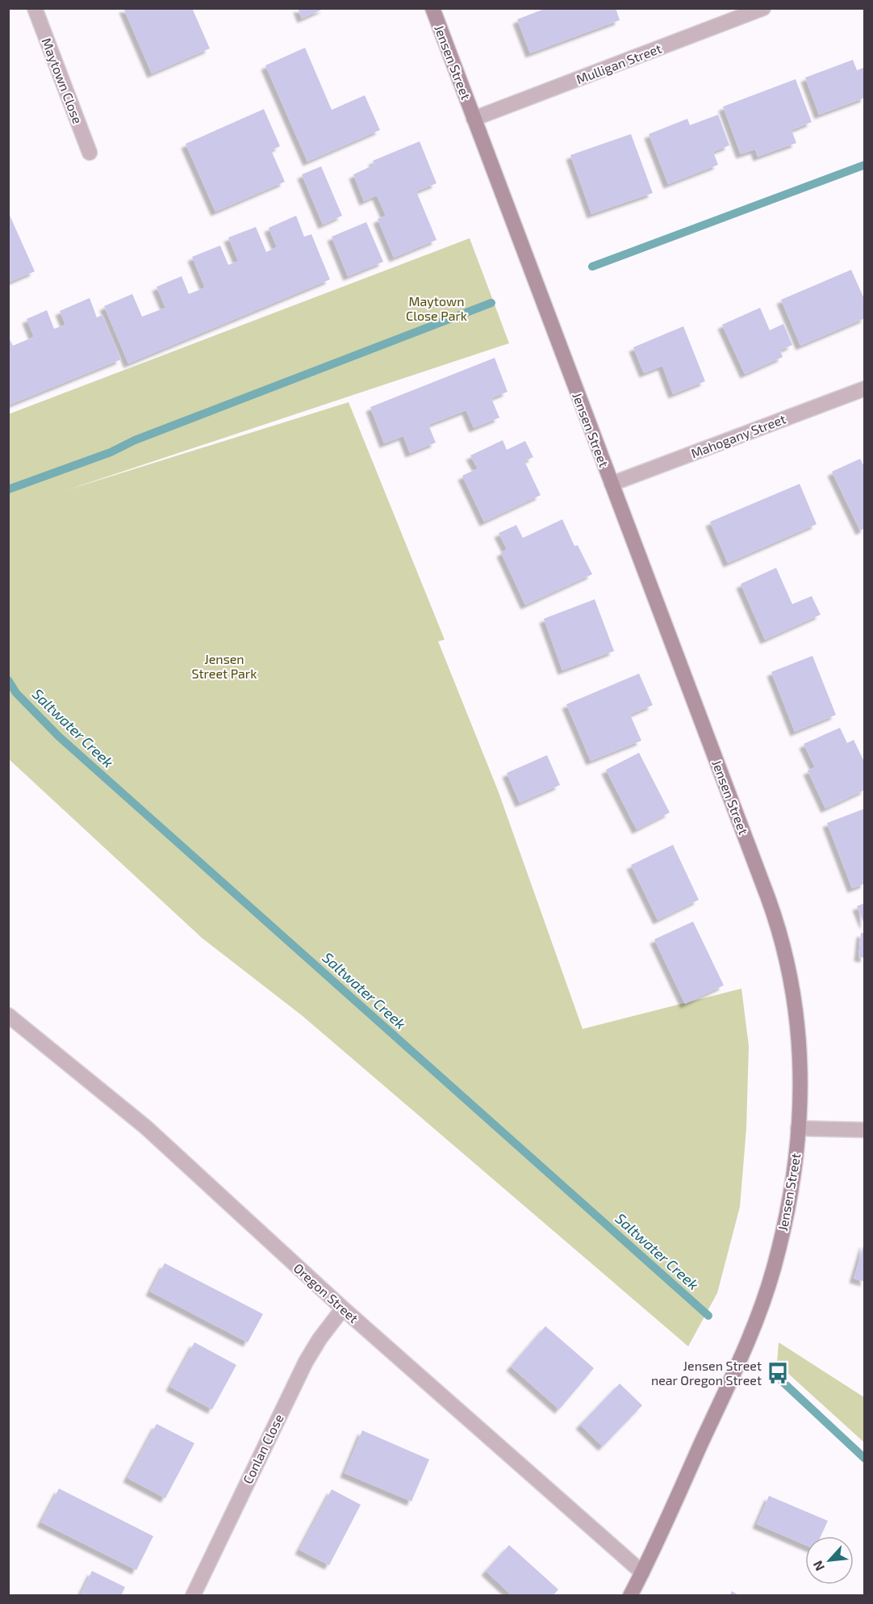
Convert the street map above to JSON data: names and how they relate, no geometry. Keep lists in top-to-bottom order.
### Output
{
  "streets": {
    "street": [
      "Jensen Street",
      "Mulligan Street",
      "Maytown Close",
      "Mahogany Street",
      "Oregon Street",
      "Conlan Close"
    ]
  },
  "crossings": [
    ["Jensen Street", "Mulligan Street"],
    ["Jensen Street", "Mahogany Street"],
    ["Jensen Street", "Oregon Street"],
    ["Oregon Street", "Conlan Close"]
  ],
  "water": ["Saltwater Creek"],
  "parks": ["Maytown Close Park", "Jensen Street Park"],
  "places": {
    "bus stop": ["Jensen Street near Oregon Street"]
  },
  "north": "bottom left"
}
